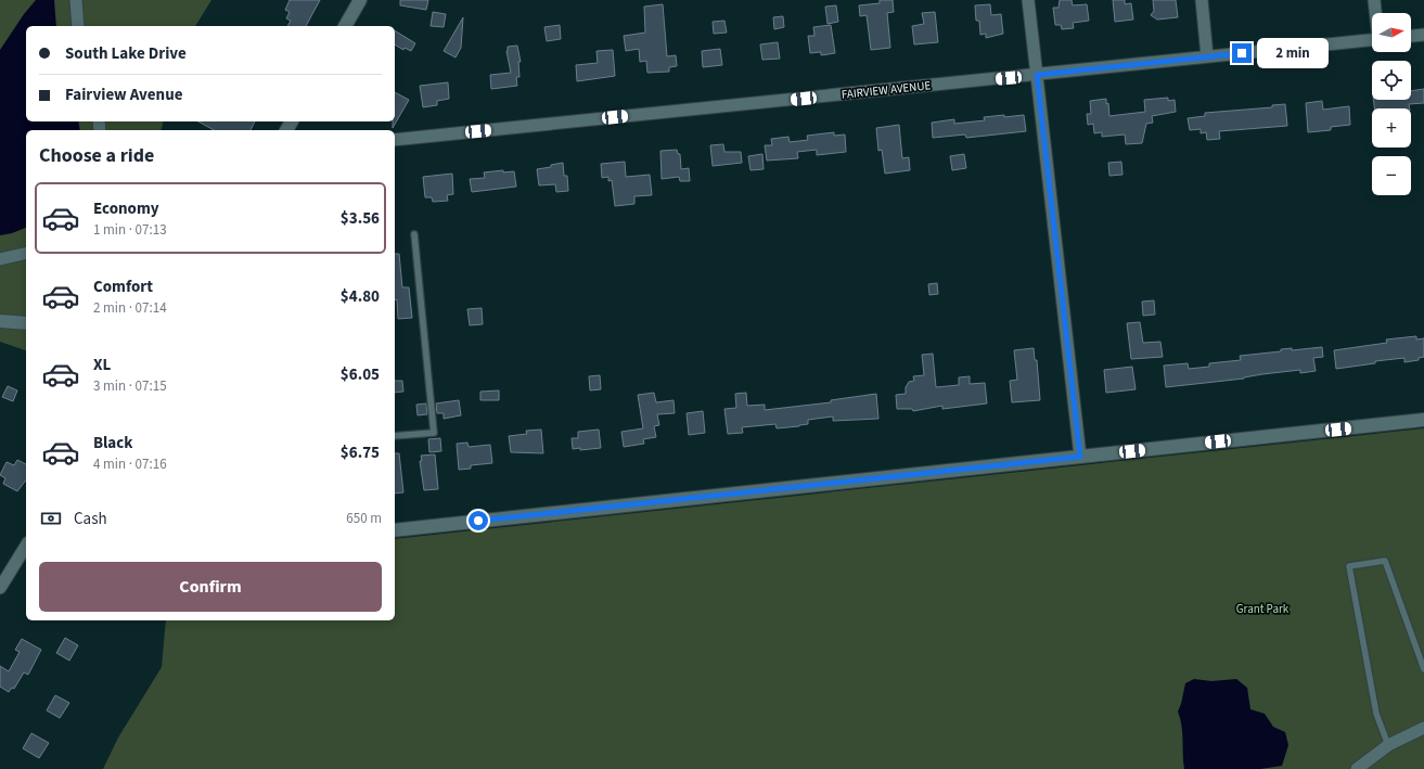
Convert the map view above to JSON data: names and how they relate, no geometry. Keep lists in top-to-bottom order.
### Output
{
  "streets": {
    "street": ["FAIRVIEW AVENUE"]
  },
  "parks": ["Grant Park"],
  "north": "right",
  "page": {
    "map_buttons": ["+", "−"],
    "banner": ["South Lake Drive", "Fairview Avenue"],
    "bubble": "2 min",
    "heading": "Choose a ride",
    "list": [
      {
        "name": "Economy",
        "note": "1 min · 07:13",
        "value": "$3.56"
      },
      {
        "name": "Comfort",
        "note": "2 min · 07:14",
        "value": "$4.80"
      },
      {
        "name": "XL",
        "note": "3 min · 07:15",
        "value": "$6.05"
      },
      {
        "name": "Black",
        "note": "4 min · 07:16",
        "value": "$6.75"
      }
    ],
    "pay": ["Cash", "650 m"],
    "buttons": "Confirm"
  }
}
